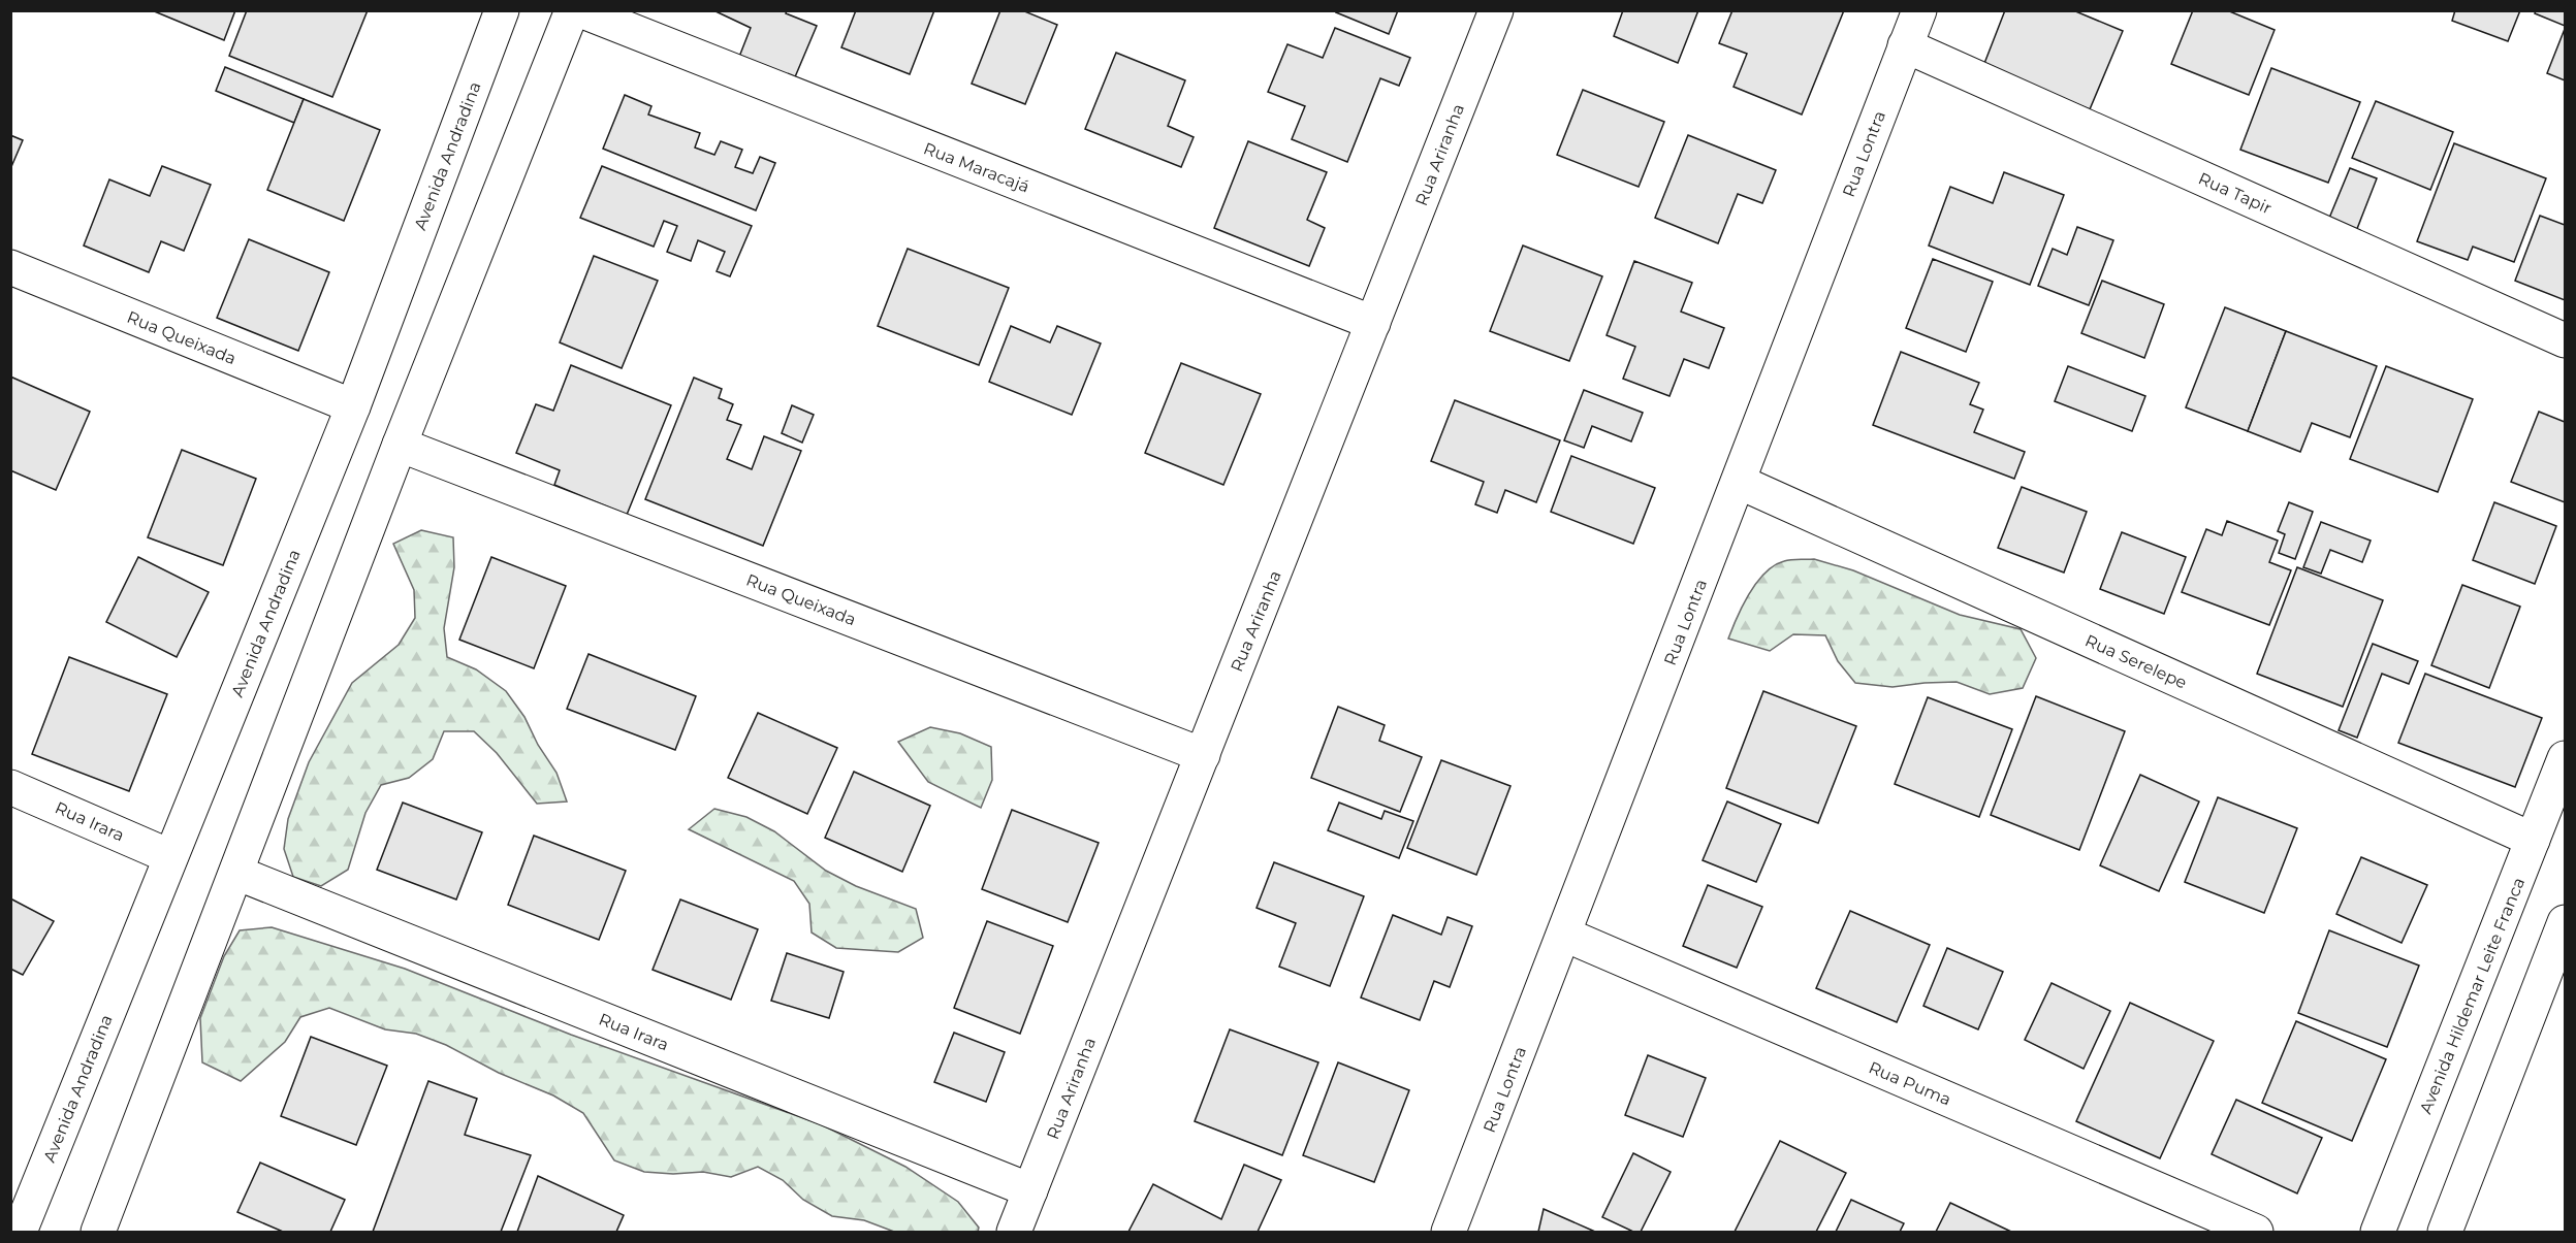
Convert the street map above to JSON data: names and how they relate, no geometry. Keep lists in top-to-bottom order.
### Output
{
  "streets": {
    "street": [
      "Rua Lontra",
      "Rua Ariranha",
      "Avenida Andradina",
      "Rua Maracajá",
      "Rua Tapir",
      "Rua Queixada",
      "Rua Serelepe",
      "Rua Irara",
      "Avenida Hildemar Leite Franca",
      "Rua Puma"
    ]
  },
  "crossings": [
    ["Rua Lontra", "Rua Tapir"],
    ["Rua Lontra", "Rua Serelepe"],
    ["Rua Lontra", "Rua Puma"],
    ["Rua Ariranha", "Rua Maracajá"],
    ["Rua Ariranha", "Rua Queixada"],
    ["Rua Ariranha", "Rua Irara"],
    ["Avenida Andradina", "Rua Queixada"],
    ["Avenida Andradina", "Rua Irara"],
    ["Rua Serelepe", "Avenida Hildemar Leite Franca"]
  ]
}
